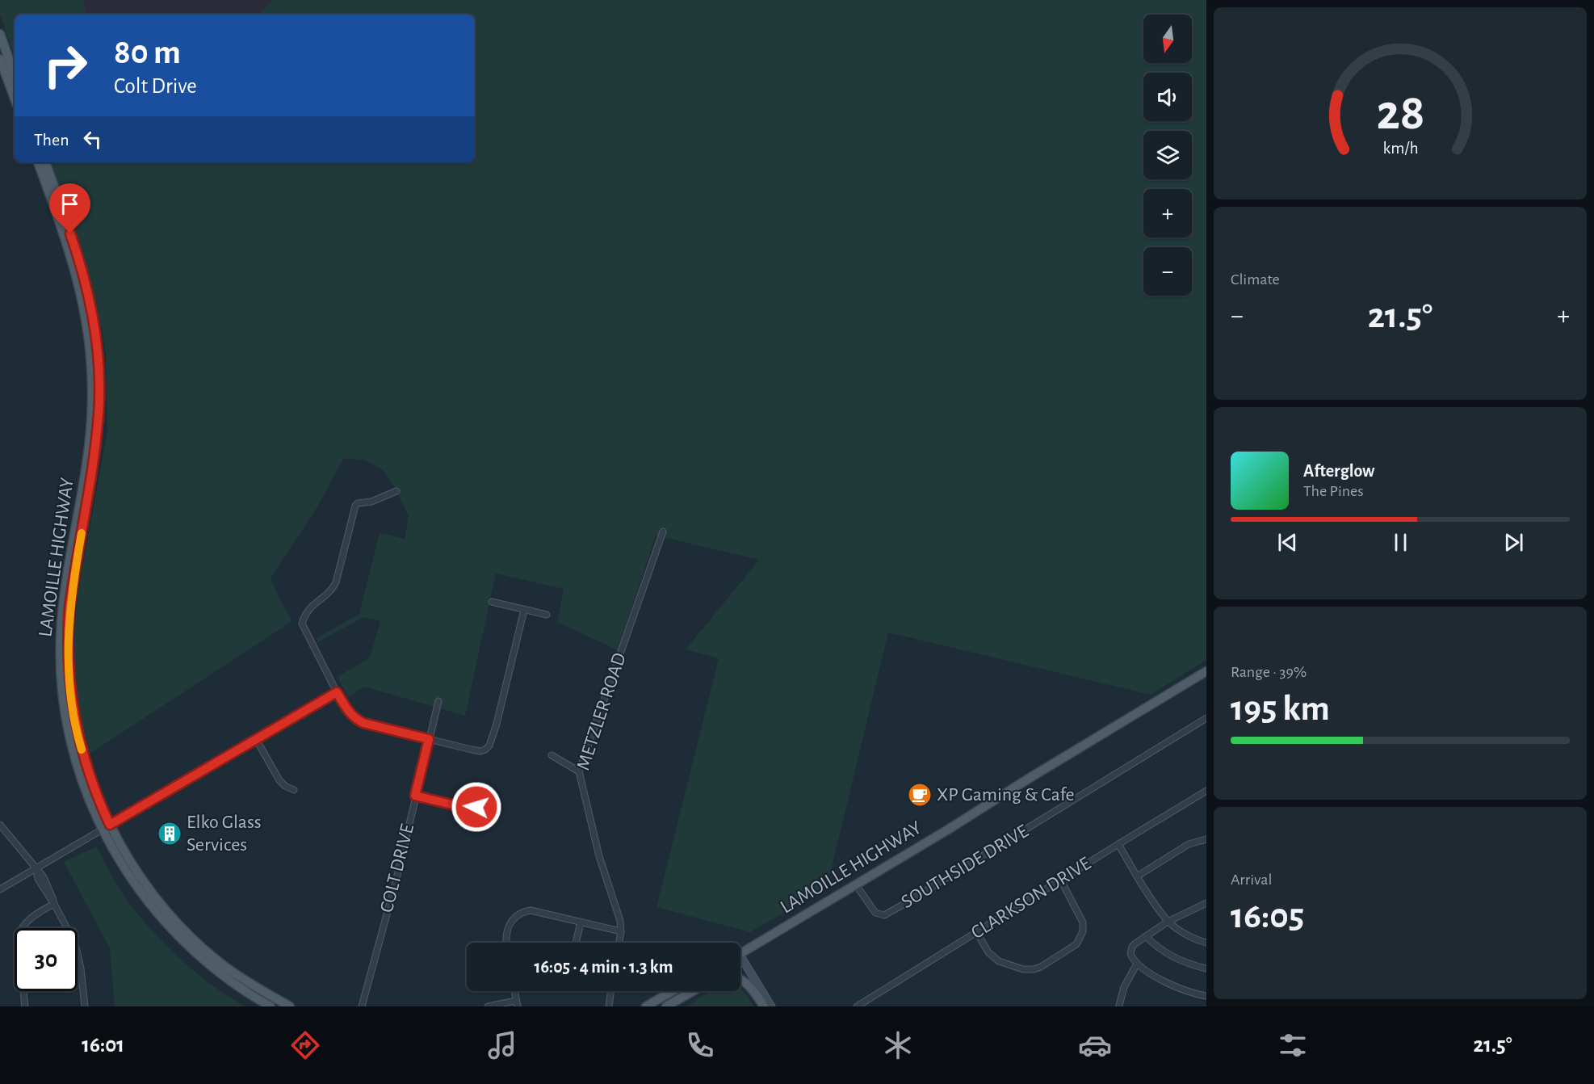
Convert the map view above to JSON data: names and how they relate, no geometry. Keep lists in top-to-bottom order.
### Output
{
  "streets": {
    "main road": ["LAMOILLE HIGHWAY"],
    "street": [
      "METZLER ROAD",
      "SOUTHSIDE DRIVE",
      "COLT DRIVE",
      "CLARKSON DRIVE"
    ]
  },
  "crossings": [
    ["LAMOILLE HIGHWAY", "SOUTHSIDE DRIVE"]
  ],
  "places": {
    "cafe": ["XP Gaming & Cafe"],
    "building": ["Elko Glass Services"]
  },
  "north": "bottom",
  "page": {
    "map_buttons": ["+", "−"],
    "turn": ["80 m", "Colt Drive"],
    "then": "Then",
    "tile": [
      "Climate",
      ["Range · 39%", "195 km"],
      ["Arrival", "16:05"]
    ],
    "heat": ["−", "21.5°", "+"],
    "song": ["Afterglow", "The Pines"],
    "limit": "30",
    "trip": "16:05 · 4 min · 1.3 km",
    "tabs": ["16:01", "21.5°"],
    "gauge": ["28", "km/h"]
  }
}
